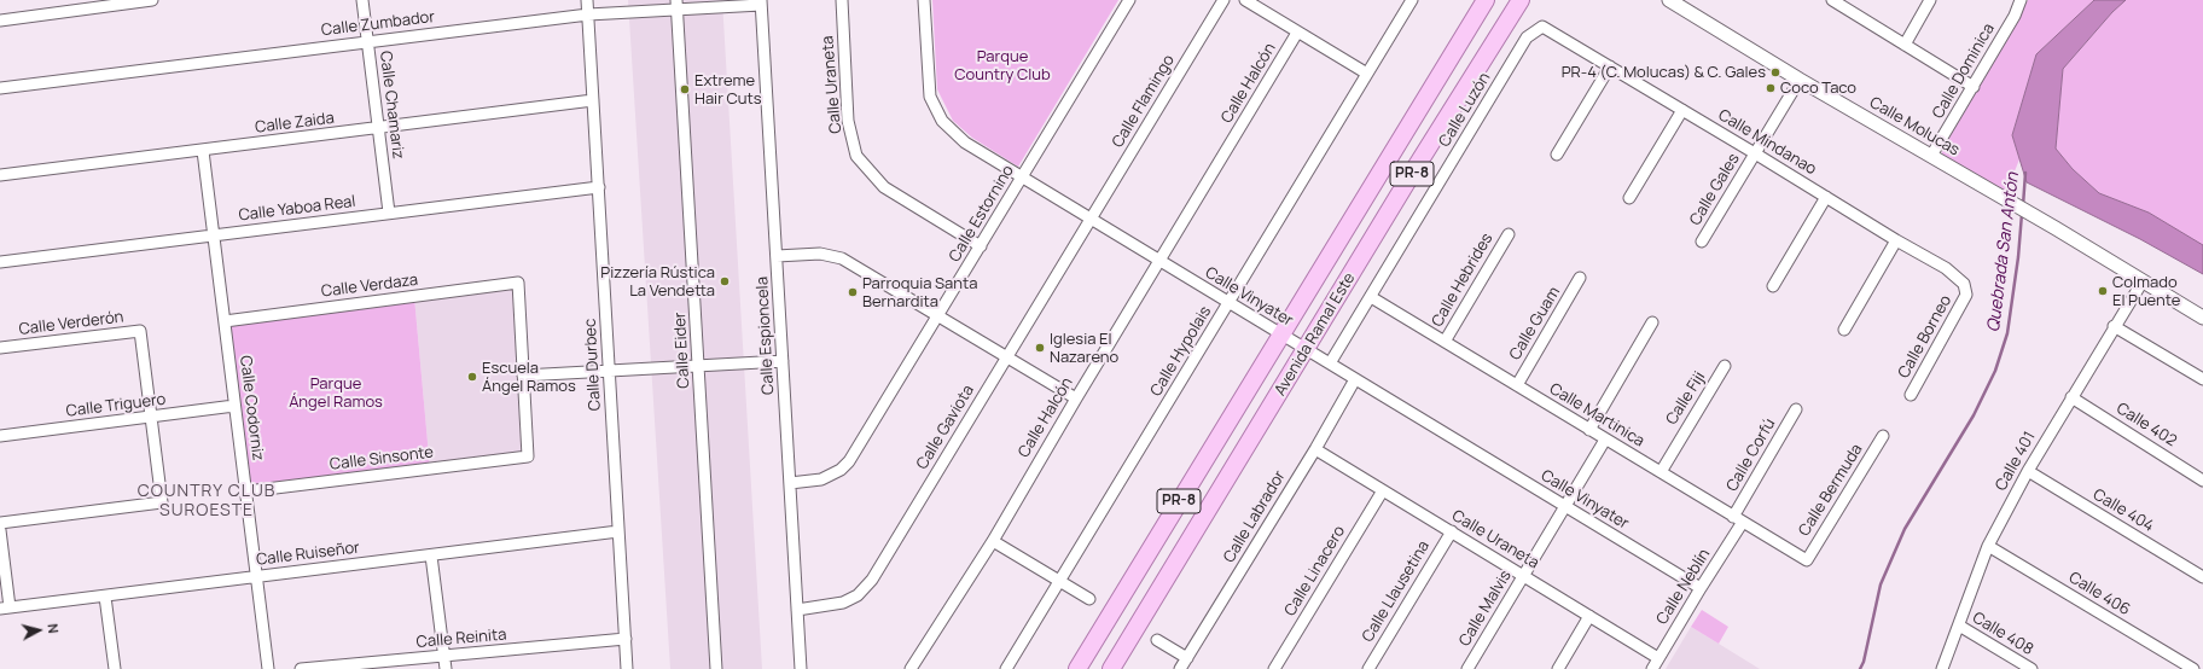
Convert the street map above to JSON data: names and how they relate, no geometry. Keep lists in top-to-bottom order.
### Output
{
  "streets": {
    "main road": ["PR-8", "Avenida Ramal Este"],
    "street": [
      "Calle Zumbador",
      "Calle Dominica",
      "Calle Halcón",
      "Calle Uraneta",
      "Calle Flamingo",
      "Calle Chamariz",
      "Calle Luzón",
      "Calle Zaida",
      "Calle Molucas",
      "Calle Mindanao",
      "Calle Gales",
      "Calle Yaboa Real",
      "Calle Estornino",
      "Calle Hebrides",
      "Calle Verdaza",
      "Calle Vinyater",
      "Calle Verderón",
      "Calle Guam",
      "Calle Espioncela",
      "Calle Borneo",
      "Calle Eider",
      "Calle Hypolais",
      "Calle Durbec",
      "Calle Fiji",
      "Calle Triguero",
      "Calle Codorniz",
      "Calle Martinica",
      "Calle 402",
      "Calle Gaviota",
      "Calle Corfú",
      "Calle Sinsonte",
      "Calle 401",
      "Calle Bermuda",
      "Calle 404",
      "Calle Labrador",
      "Calle Ruiseñor",
      "Calle Linacero",
      "Calle Neblín",
      "Calle Llausetina",
      "Calle 406",
      "Calle Malvis",
      "Calle 408",
      "Calle Reinita"
    ]
  },
  "crossings": [
    ["Calle Zumbador", "Calle Chamariz"],
    ["Calle Zumbador", "Calle Espioncela"],
    ["Calle Zumbador", "Calle Eider"],
    ["Calle Zumbador", "Calle Durbec"],
    ["Calle Dominica", "Calle Molucas"],
    ["Calle Halcón", "Calle Vinyater"],
    ["Calle Uraneta", "Calle Estornino"],
    ["Calle Uraneta", "Calle Labrador"],
    ["Calle Uraneta", "Calle Linacero"],
    ["Calle Uraneta", "Calle Neblín"],
    ["Calle Uraneta", "Calle Llausetina"],
    ["Calle Uraneta", "Calle Malvis"],
    ["Calle Flamingo", "Calle Vinyater"],
    ["Calle Flamingo", "Calle Gaviota"],
    ["Calle Chamariz", "Calle Zaida"],
    ["Calle Chamariz", "Calle Yaboa Real"],
    ["Calle Luzón", "Calle Mindanao"],
    ["Calle Luzón", "Calle Vinyater"],
    ["Calle Luzón", "Calle Martinica"],
    ["Calle Zaida", "Calle Durbec"],
    ["Calle Zaida", "Calle Codorniz"],
    ["Calle Molucas", "Calle Gales"],
    ["Calle Molucas", "Calle 401"],
    ["Calle Mindanao", "Calle Gales"],
    ["Calle Mindanao", "Calle Borneo"],
    ["Calle Yaboa Real", "Calle Durbec"],
    ["Calle Yaboa Real", "Calle Codorniz"],
    ["Calle Estornino", "Calle Vinyater"],
    ["Calle Estornino", "Calle Espioncela"],
    ["Calle Hebrides", "Calle Martinica"],
    ["Calle Verdaza", "Calle Codorniz"],
    ["Calle Verdaza", "Calle Sinsonte"],
    ["Calle Vinyater", "Avenida Ramal Este"],
    ["Calle Vinyater", "Calle Hypolais"],
    ["Calle Vinyater", "Calle Gaviota"],
    ["Calle Vinyater", "Calle Labrador"],
    ["Calle Vinyater", "Calle Neblín"],
    ["Calle Vinyater", "Calle Malvis"],
    ["Calle Verderón", "Calle Triguero"],
    ["Calle Guam", "Calle Martinica"],
    ["Calle Espioncela", "Calle Gaviota"],
    ["Calle Durbec", "Calle Ruiseñor"],
    ["Calle Durbec", "Calle Reinita"],
    ["Calle Fiji", "Calle Martinica"],
    ["Calle Triguero", "Calle Codorniz"],
    ["Calle Codorniz", "Calle Sinsonte"],
    ["Calle Codorniz", "Calle Ruiseñor"],
    ["Calle Martinica", "Calle Corfú"],
    ["Calle Martinica", "Calle Bermuda"],
    ["Calle Martinica", "Calle Neblín"],
    ["Calle Martinica", "Calle Malvis"],
    ["Calle 402", "Calle 401"],
    ["Calle Corfú", "Calle Neblín"],
    ["Calle 401", "Calle 404"],
    ["Calle 401", "Calle 406"],
    ["Calle 401", "Calle 408"]
  ],
  "districts": ["COUNTRY CLUB SUROESTE"],
  "water": ["Quebrada San Antón"],
  "parks": ["Parque Country Club", "Parque Ángel Ramos"],
  "places": [
    "PR-4 (C. Molucas) & C. Gales",
    "Coco Taco",
    "Extreme Hair Cuts",
    "Pizzería Rústica La Vendetta",
    "Colmado El Puente",
    "Parroquia Santa Bernardita",
    "Iglesia El Nazareno",
    "Escuela Ángel Ramos"
  ],
  "north": "right"
}
